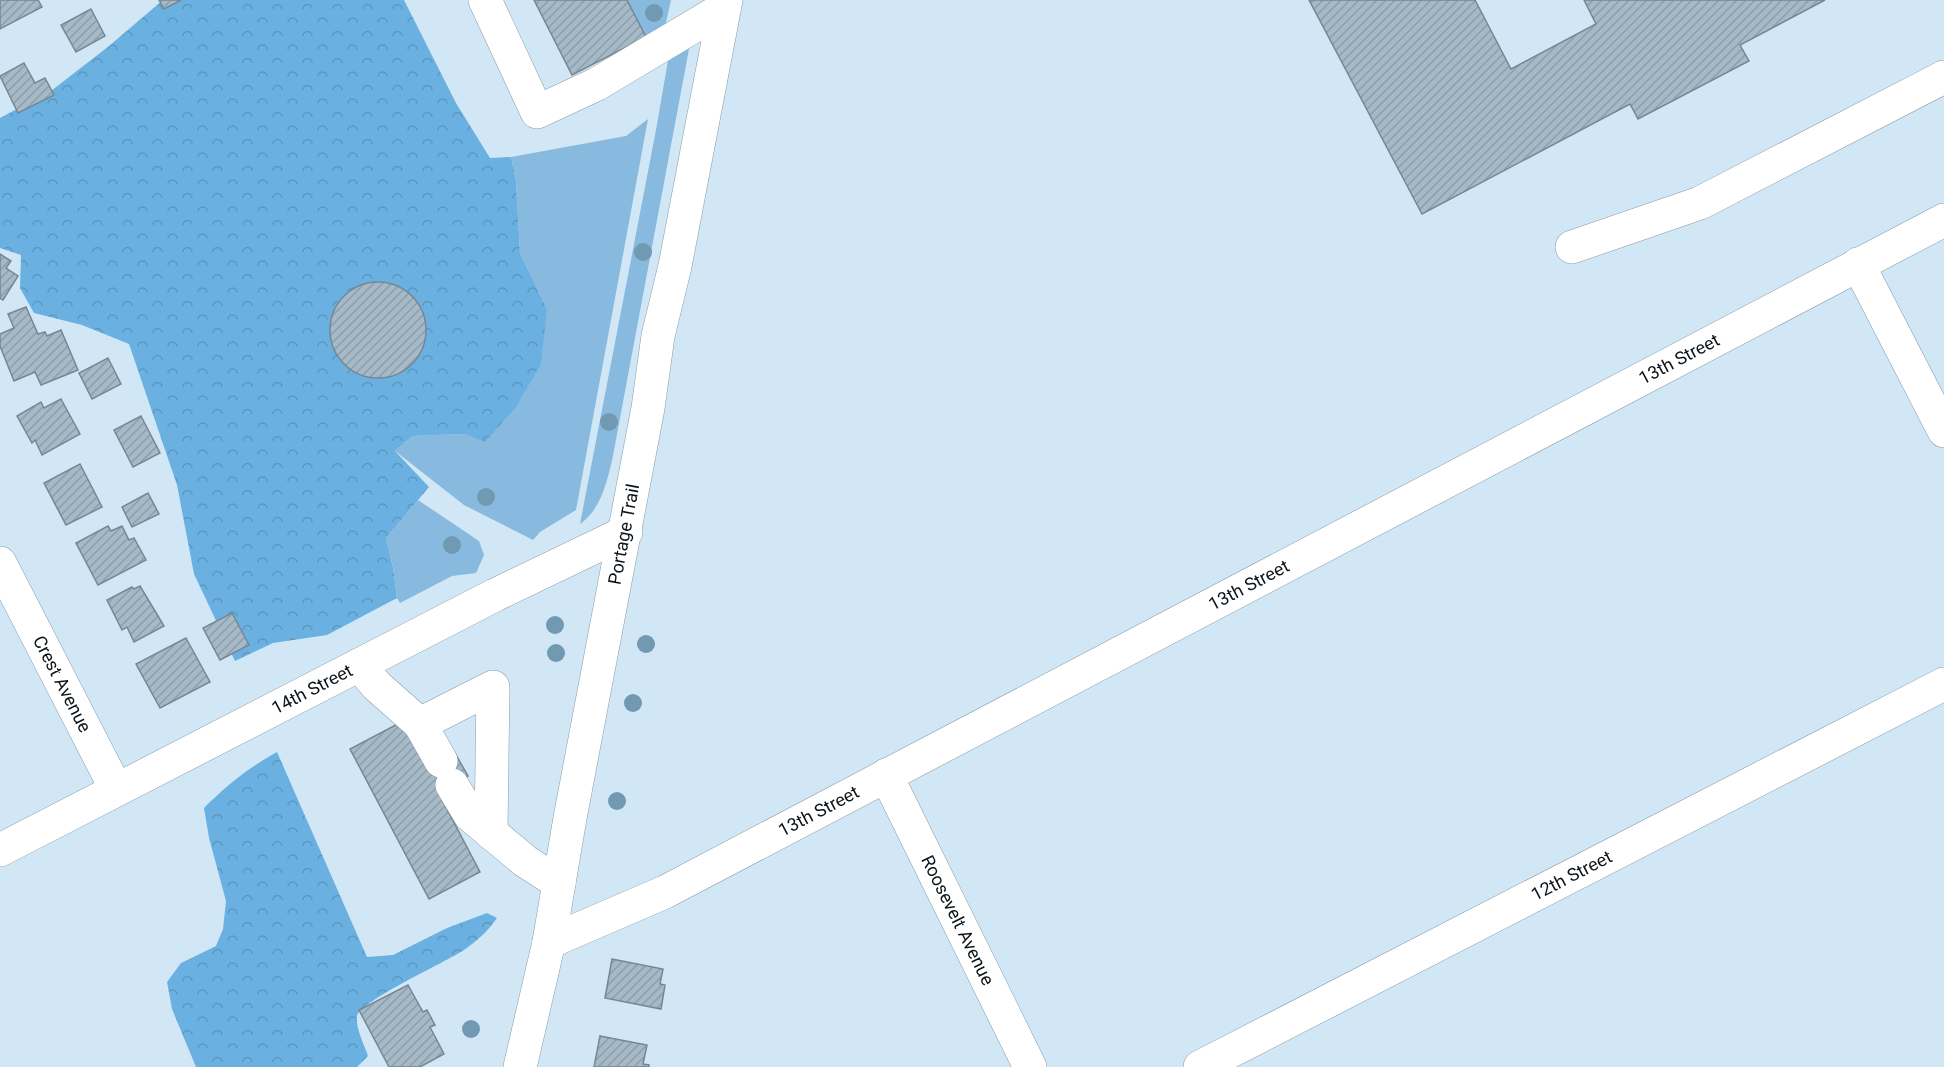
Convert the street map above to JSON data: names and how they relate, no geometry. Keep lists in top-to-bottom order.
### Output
{
  "streets": {
    "street": [
      "13th Street",
      "Portage Trail",
      "Crest Avenue",
      "14th Street",
      "12th Street",
      "Roosevelt Avenue"
    ]
  },
  "crossings": [
    ["13th Street", "Portage Trail"],
    ["13th Street", "Roosevelt Avenue"],
    ["Portage Trail", "14th Street"],
    ["Crest Avenue", "14th Street"]
  ]
}
